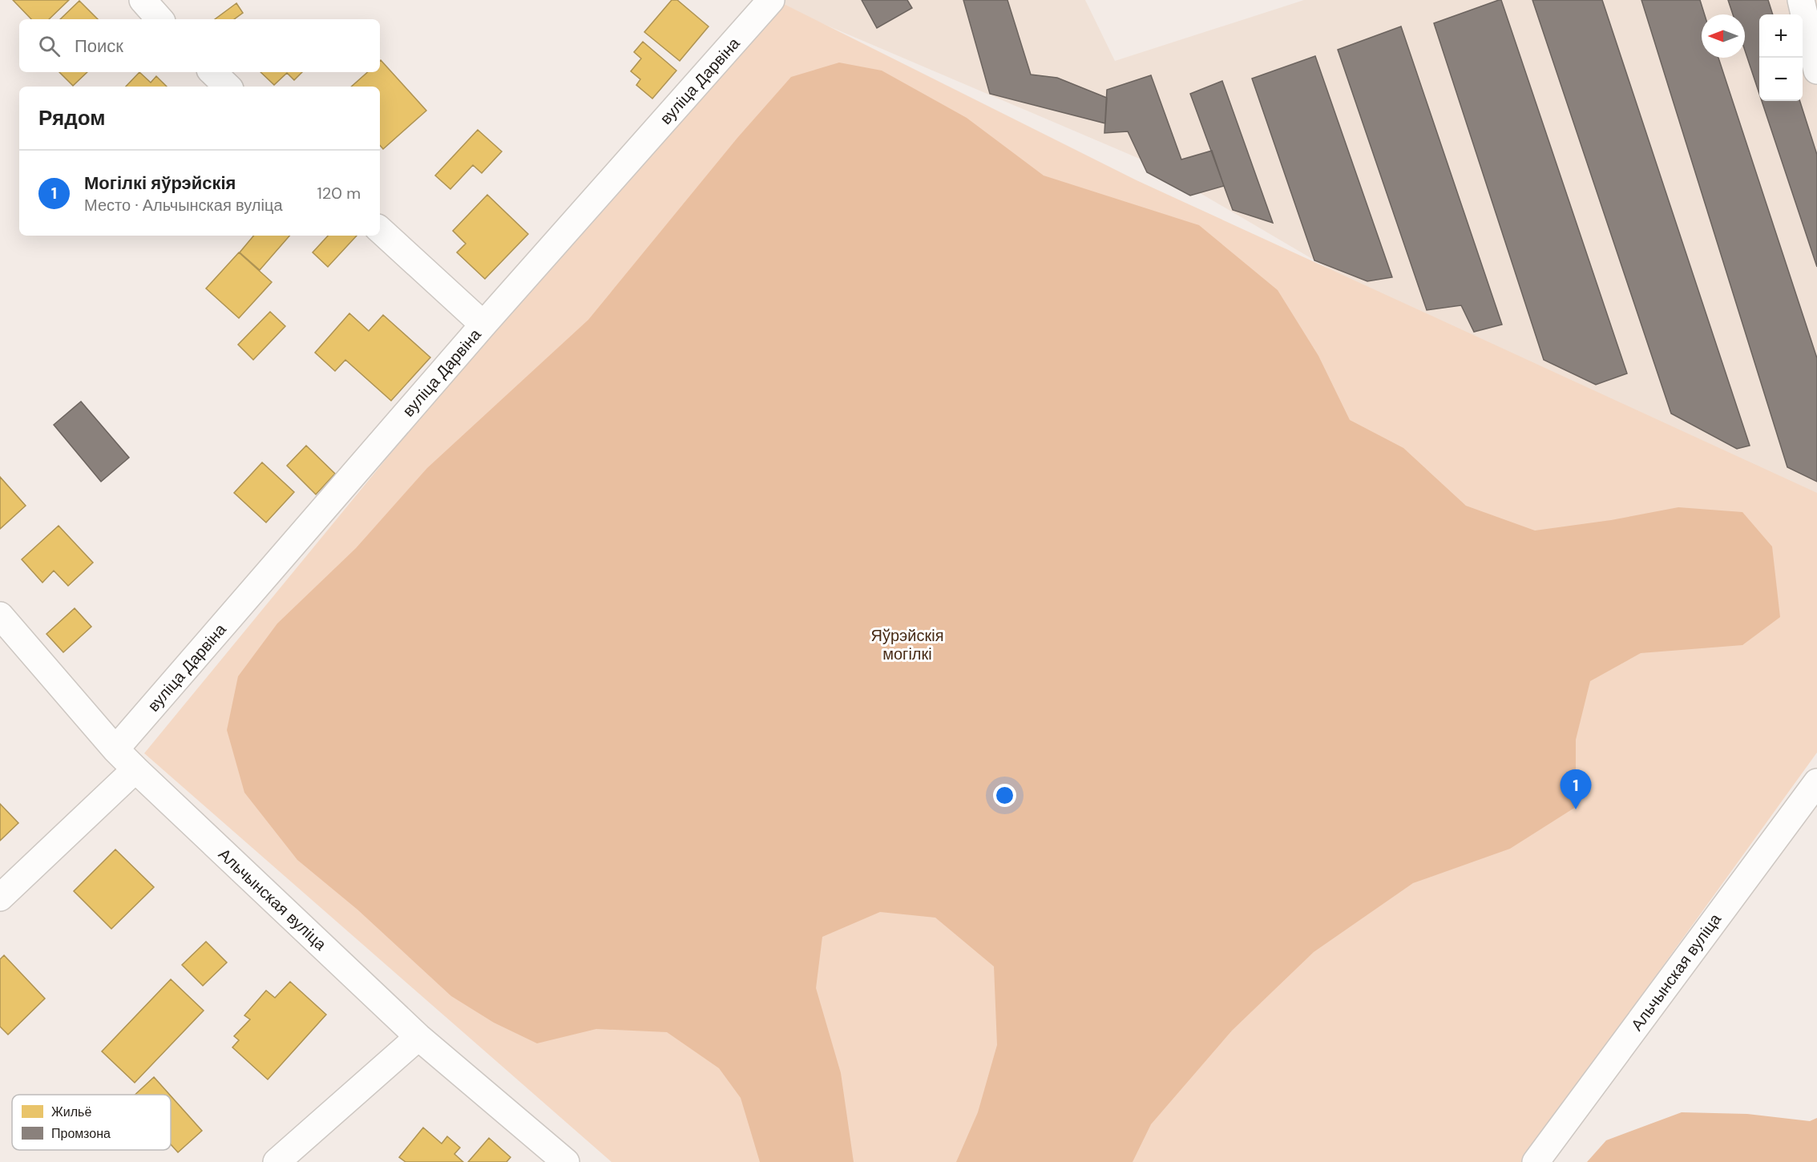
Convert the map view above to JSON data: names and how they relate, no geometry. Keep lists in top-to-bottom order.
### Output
{
  "streets": {
    "street": ["вуліца Дарвіна", "Альчынская вуліца"]
  },
  "crossings": [
    ["вуліца Дарвіна", "Альчынская вуліца"]
  ],
  "parks": ["Яўрэйскія могілкі"],
  "legend": ["Жильё", "Промзона"],
  "north": "left",
  "page": {
    "map_buttons": ["+", "−"],
    "search": "Поиск",
    "heading": "Рядом",
    "list": [
      {
        "mark": "1",
        "name": "Могілкі яўрэйскія",
        "note": "Место · Альчынская вуліца",
        "value": "120 m"
      }
    ],
    "pins": "1"
  }
}
